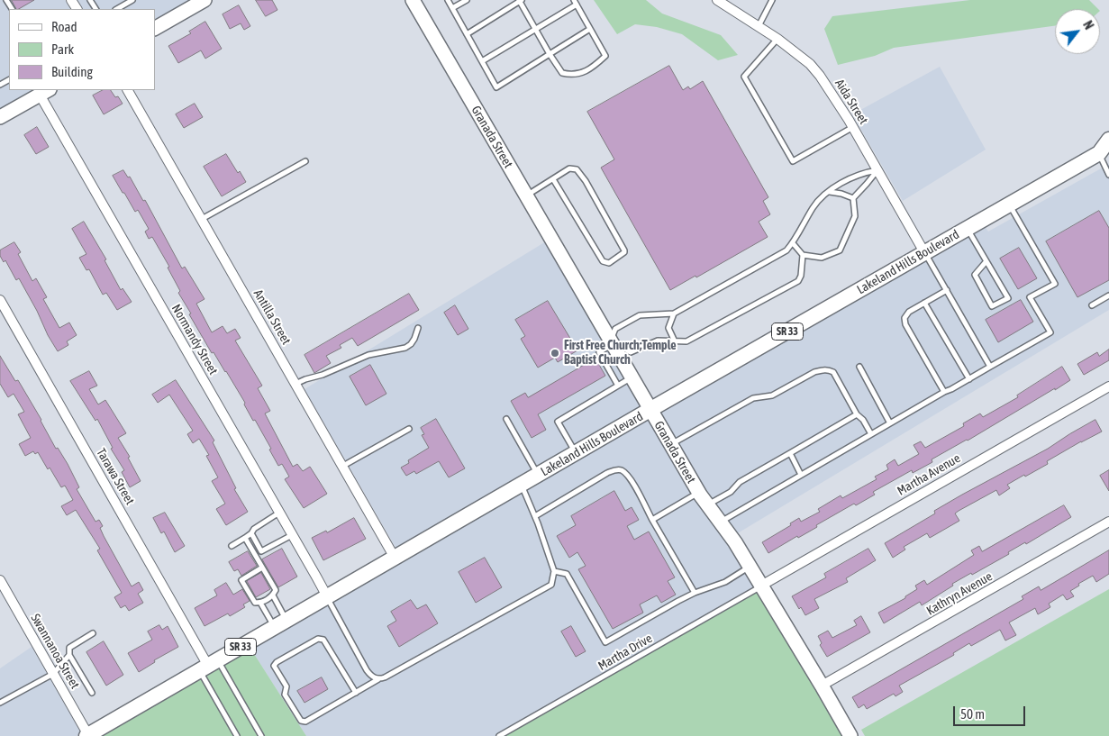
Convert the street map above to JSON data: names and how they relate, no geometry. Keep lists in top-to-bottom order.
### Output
{
  "streets": {
    "main road": ["Lakeland Hills Boulevard", "SR 33"],
    "street": [
      "Aida Street",
      "Granada Street",
      "Antilla Street",
      "Normandy Street",
      "Martha Avenue",
      "Tarawa Street",
      "Kathryn Avenue",
      "Swannanoa Street"
    ],
    "lane": ["Martha Drive"]
  },
  "crossings": [
    ["Aida Street", "Lakeland Hills Boulevard"],
    ["Granada Street", "Lakeland Hills Boulevard"],
    ["Granada Street", "Martha Avenue"],
    ["Granada Street", "Kathryn Avenue"],
    ["Granada Street", "Martha Drive"],
    ["Lakeland Hills Boulevard", "Antilla Street"],
    ["Lakeland Hills Boulevard", "Normandy Street"],
    ["Lakeland Hills Boulevard", "Tarawa Street"],
    ["Lakeland Hills Boulevard", "Swannanoa Street"],
    ["Martha Avenue", "Martha Drive"]
  ],
  "places": ["First Free Church;Temple Baptist Church"],
  "legend": ["Road", "Park", "Building"],
  "scale_bar": "50 m",
  "north": "top right"
}
